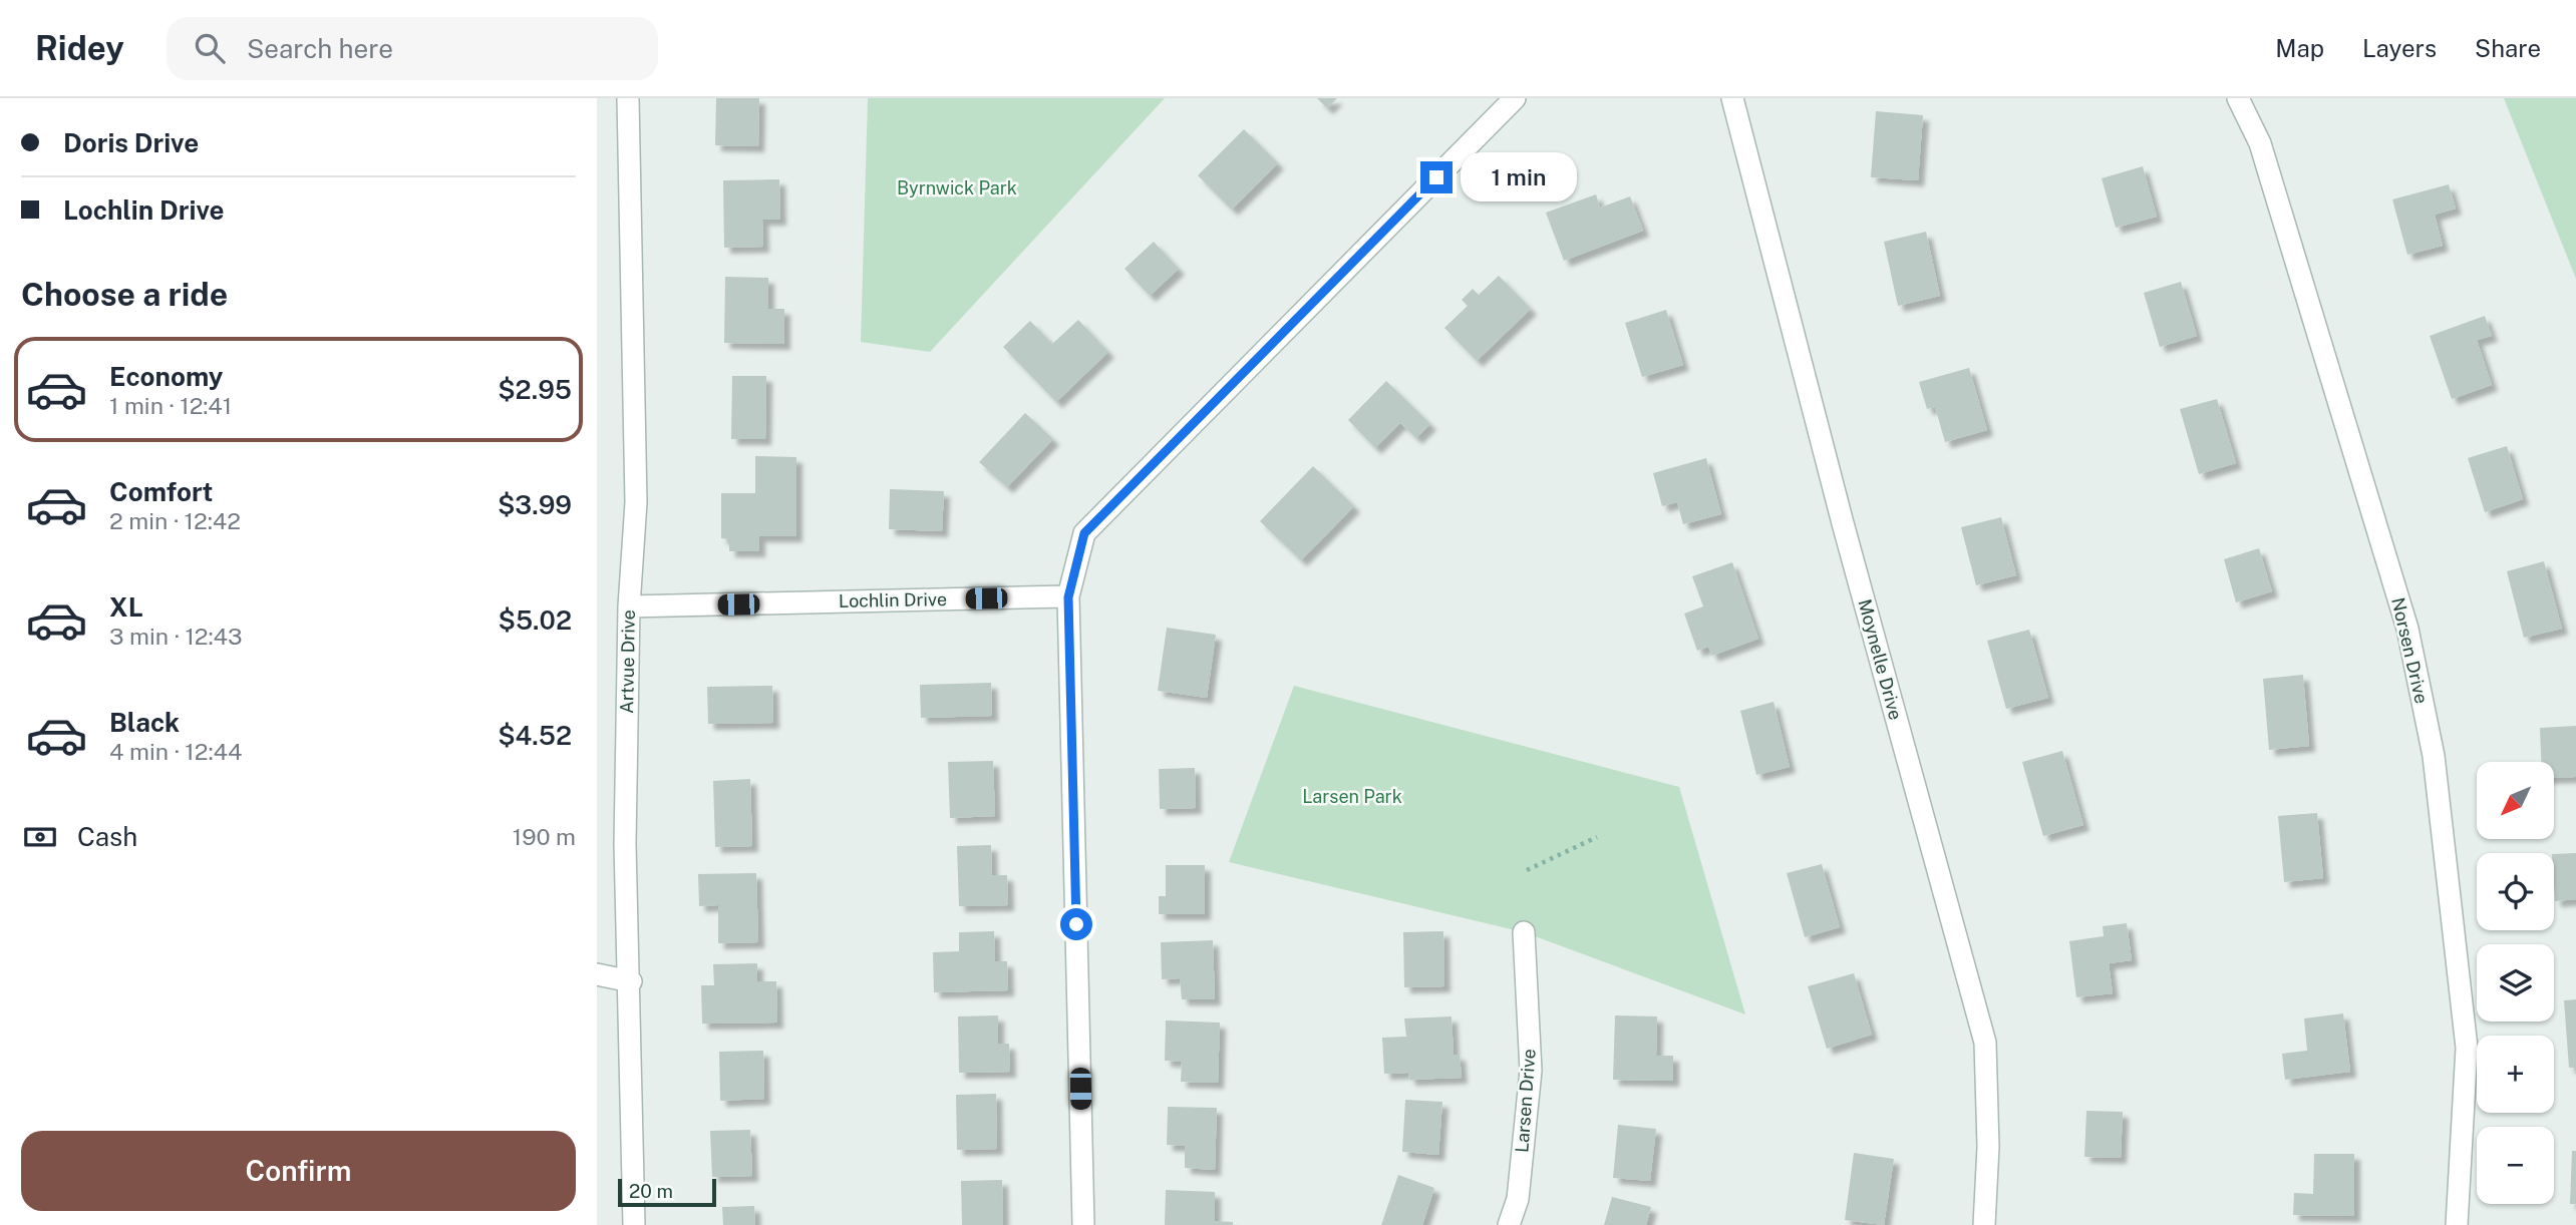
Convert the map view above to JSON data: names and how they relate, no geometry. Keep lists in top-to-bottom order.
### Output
{
  "streets": {
    "street": [
      "Lochlin Drive",
      "Norsen Drive",
      "Moynelle Drive",
      "Artvue Drive",
      "Larsen Drive"
    ]
  },
  "crossings": [
    ["Lochlin Drive", "Artvue Drive"]
  ],
  "parks": ["Byrnwick Park", "Larsen Park"],
  "scale_bar": "20 m",
  "north": "bottom left",
  "page": {
    "header": "Ridey",
    "search": "Search here",
    "nav": ["Map", "Layers", "Share"],
    "banner": ["Doris Drive", "Lochlin Drive"],
    "bubble": "1 min",
    "heading": "Choose a ride",
    "list": [
      {
        "name": "Economy",
        "note": "1 min · 12:41",
        "value": "$2.95"
      },
      {
        "name": "Comfort",
        "note": "2 min · 12:42",
        "value": "$3.99"
      },
      {
        "name": "XL",
        "note": "3 min · 12:43",
        "value": "$5.02"
      },
      {
        "name": "Black",
        "note": "4 min · 12:44",
        "value": "$4.52"
      }
    ],
    "map_buttons": ["+", "−"],
    "pay": ["Cash", "190 m"],
    "buttons": "Confirm",
    "scale": "20 m"
  }
}
